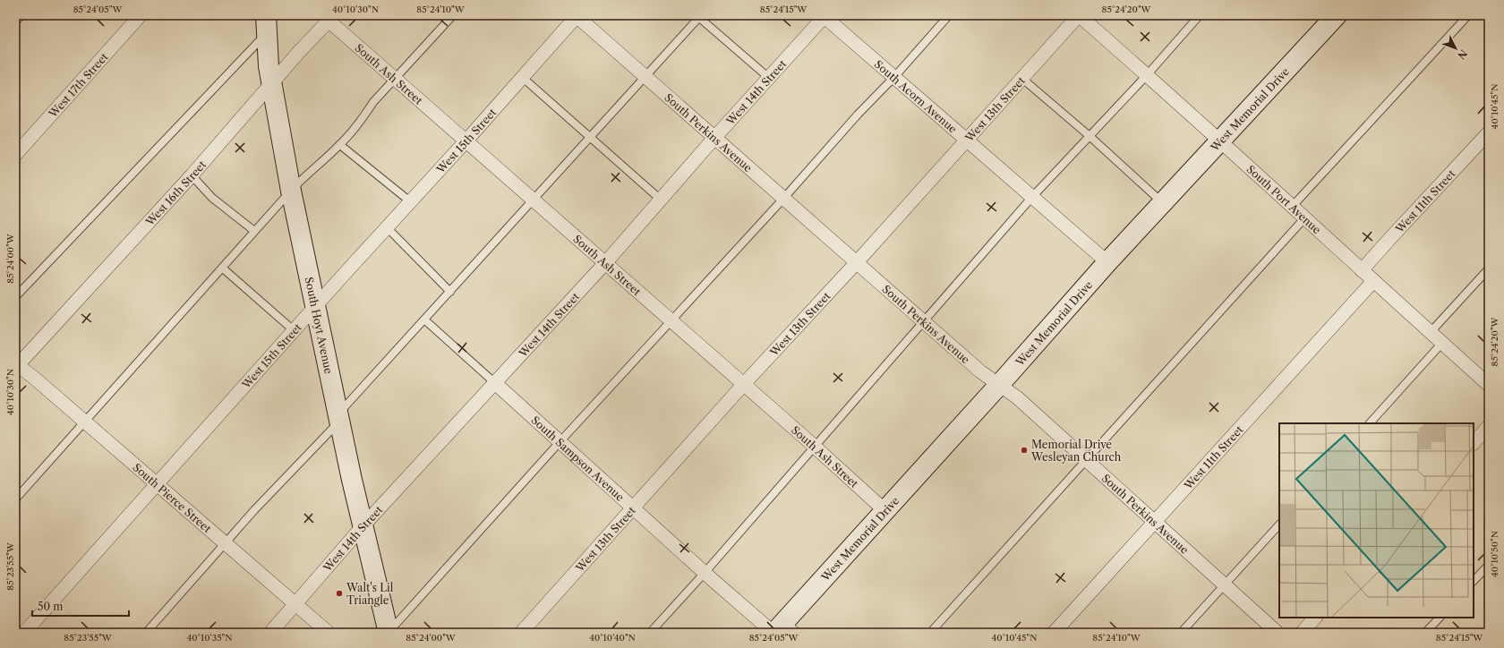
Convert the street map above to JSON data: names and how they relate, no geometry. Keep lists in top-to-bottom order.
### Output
{
  "streets": {
    "main road": ["West Memorial Drive", "South Hoyt Avenue"],
    "street": [
      "South Ash Street",
      "West 17th Street",
      "West 14th Street",
      "South Acorn Avenue",
      "West 13th Street",
      "South Perkins Avenue",
      "West 15th Street",
      "West 16th Street",
      "South Port Avenue",
      "West 11th Street",
      "South Sampson Avenue",
      "South Pierce Street"
    ]
  },
  "crossings": [
    ["South Ash Street", "West 14th Street"],
    ["South Ash Street", "West 13th Street"],
    ["South Ash Street", "West Memorial Drive"],
    ["South Ash Street", "West 15th Street"],
    ["South Ash Street", "West 16th Street"],
    ["West 14th Street", "South Acorn Avenue"],
    ["West 14th Street", "South Perkins Avenue"],
    ["West 14th Street", "South Hoyt Avenue"],
    ["West 14th Street", "South Sampson Avenue"],
    ["West 14th Street", "South Pierce Street"],
    ["South Acorn Avenue", "West 13th Street"],
    ["South Acorn Avenue", "West Memorial Drive"],
    ["West 13th Street", "South Perkins Avenue"],
    ["West 13th Street", "South Port Avenue"],
    ["West 13th Street", "South Sampson Avenue"],
    ["West Memorial Drive", "South Perkins Avenue"],
    ["West Memorial Drive", "South Port Avenue"],
    ["West Memorial Drive", "South Sampson Avenue"],
    ["South Perkins Avenue", "West 15th Street"],
    ["South Perkins Avenue", "West 11th Street"],
    ["West 15th Street", "South Hoyt Avenue"],
    ["West 15th Street", "South Pierce Street"],
    ["West 16th Street", "South Hoyt Avenue"],
    ["West 16th Street", "South Pierce Street"],
    ["South Port Avenue", "West 11th Street"]
  ],
  "places": ["Memorial Drive Wesleyan Church", "Walt's Lil Triangle"],
  "scale_bar": "50 m",
  "north": "bottom right",
  "coordinates": [
    "85°24'05\"W",
    "40°10'30\"N",
    "85°24'10\"W",
    "85°24'15\"W",
    "85°24'20\"W",
    "40°10'45\"N",
    "85°24'00\"W",
    "40°10'50\"N",
    "85°23'55\"W",
    "40°10'35\"N",
    "40°10'40\"N"
  ]
}
